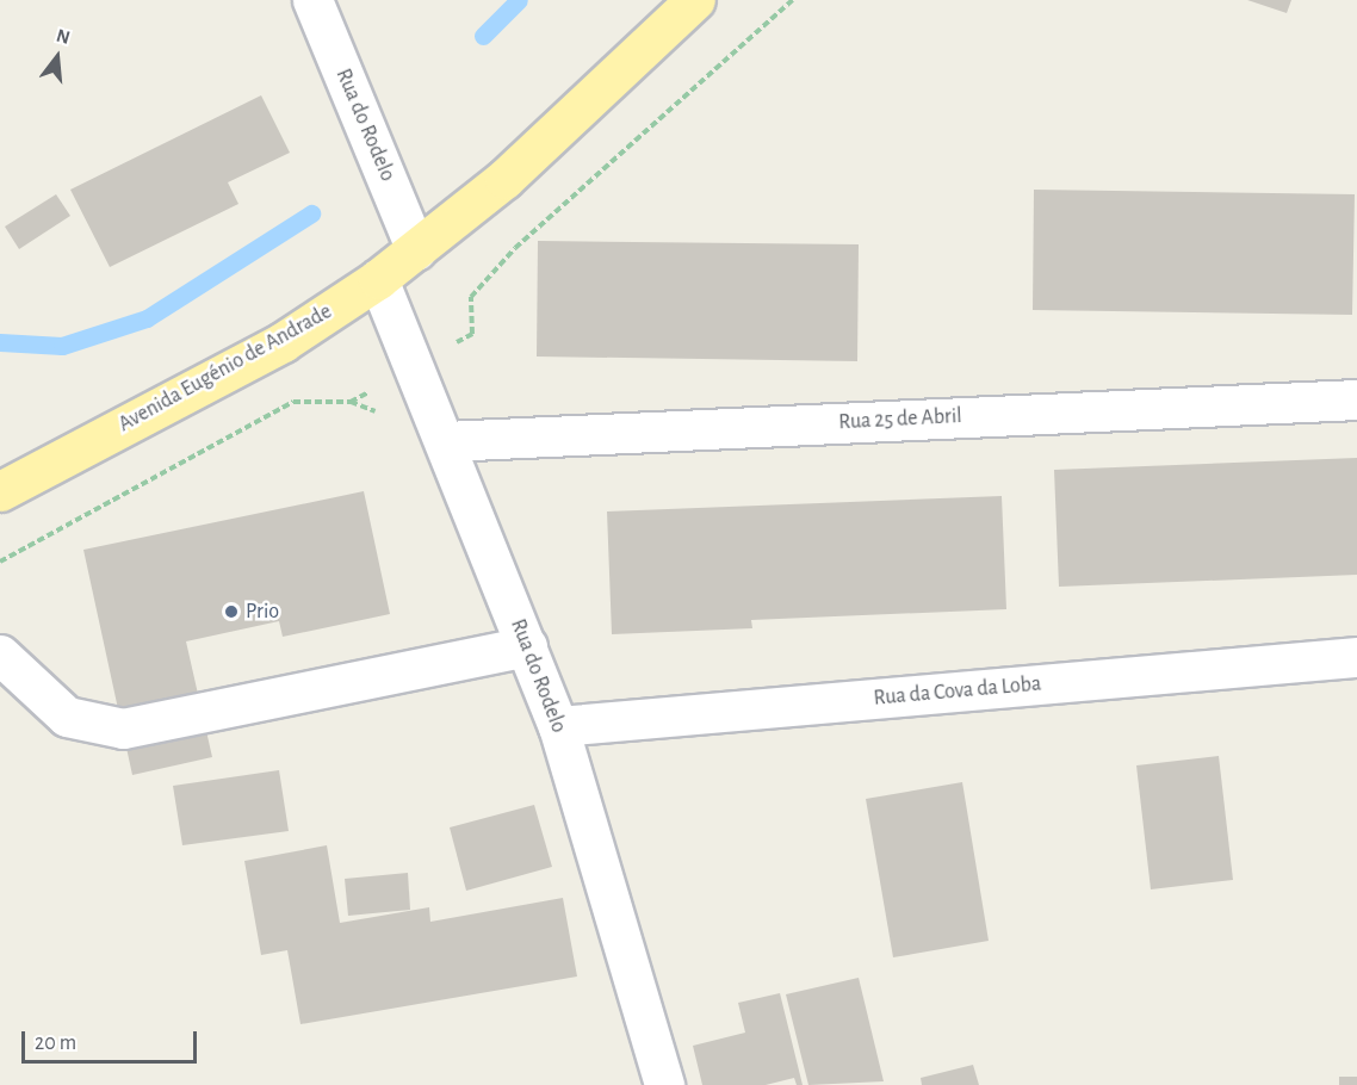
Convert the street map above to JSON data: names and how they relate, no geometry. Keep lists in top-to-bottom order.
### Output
{
  "streets": {
    "main road": ["Avenida Eugénio de Andrade"],
    "street": ["Rua do Rodelo", "Rua 25 de Abril", "Rua da Cova da Loba"]
  },
  "crossings": [
    ["Rua do Rodelo", "Avenida Eugénio de Andrade"],
    ["Rua do Rodelo", "Rua 25 de Abril"],
    ["Rua do Rodelo", "Rua da Cova da Loba"]
  ],
  "places": ["Prio"],
  "scale_bar": "20 m",
  "north": "top"
}
